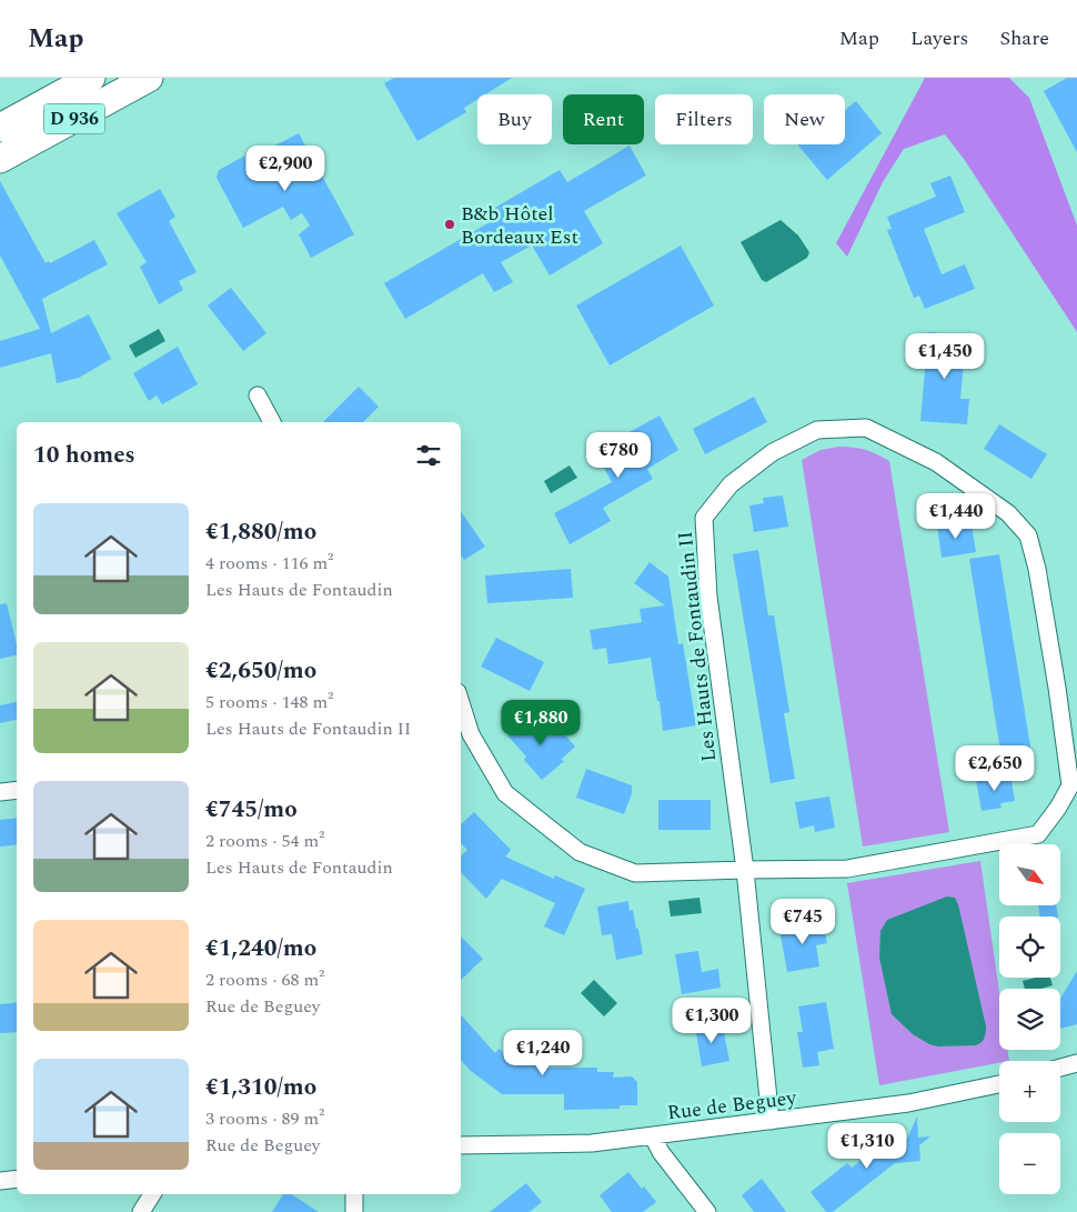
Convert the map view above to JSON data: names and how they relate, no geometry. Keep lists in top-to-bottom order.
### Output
{
  "streets": {
    "main road": ["D 936"],
    "street": ["Les Hauts de Fontaudin II", "Rue de Beguey"]
  },
  "places": ["B&b Hôtel Bordeaux Est"],
  "north": "bottom right",
  "page": {
    "header": "Map",
    "nav": ["Map", "Layers", "Share"],
    "chip": [
      "Buy",
      "Rent",
      "Filters",
      "New"
    ],
    "price": [
      "€2,900",
      "€1,450",
      "€780",
      "€1,440",
      "€1,880",
      "€2,650",
      "€745",
      "€1,300",
      "€1,240",
      "€1,310"
    ],
    "heading": "10 homes",
    "list": [
      {
        "name": "€1,880/mo",
        "note": "4 rooms · 116 m² · Les Hauts de Fontaudin"
      },
      {
        "name": "€2,650/mo",
        "note": "5 rooms · 148 m² · Les Hauts de Fontaudin II"
      },
      {
        "name": "€745/mo",
        "note": "2 rooms · 54 m² · Les Hauts de Fontaudin"
      },
      {
        "name": "€1,240/mo",
        "note": "2 rooms · 68 m² · Rue de Beguey"
      },
      {
        "name": "€1,310/mo",
        "note": "3 rooms · 89 m² · Rue de Beguey"
      }
    ],
    "map_buttons": ["+", "−"]
  }
}
